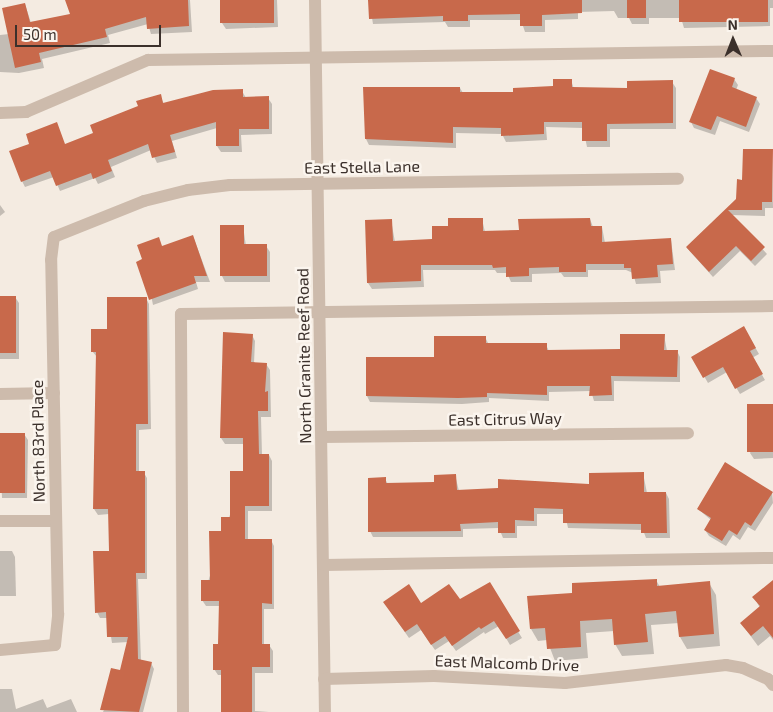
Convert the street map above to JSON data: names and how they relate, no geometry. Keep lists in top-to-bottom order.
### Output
{
  "streets": {
    "street": [
      "East Stella Lane",
      "North Granite Reef Road",
      "East Citrus Way",
      "North 83rd Place",
      "East Malcomb Drive"
    ]
  },
  "crossings": [
    ["East Stella Lane", "North Granite Reef Road"],
    ["East Stella Lane", "North 83rd Place"],
    ["North Granite Reef Road", "East Citrus Way"],
    ["North Granite Reef Road", "East Malcomb Drive"]
  ],
  "scale_bar": "50 m",
  "north": "top"
}
